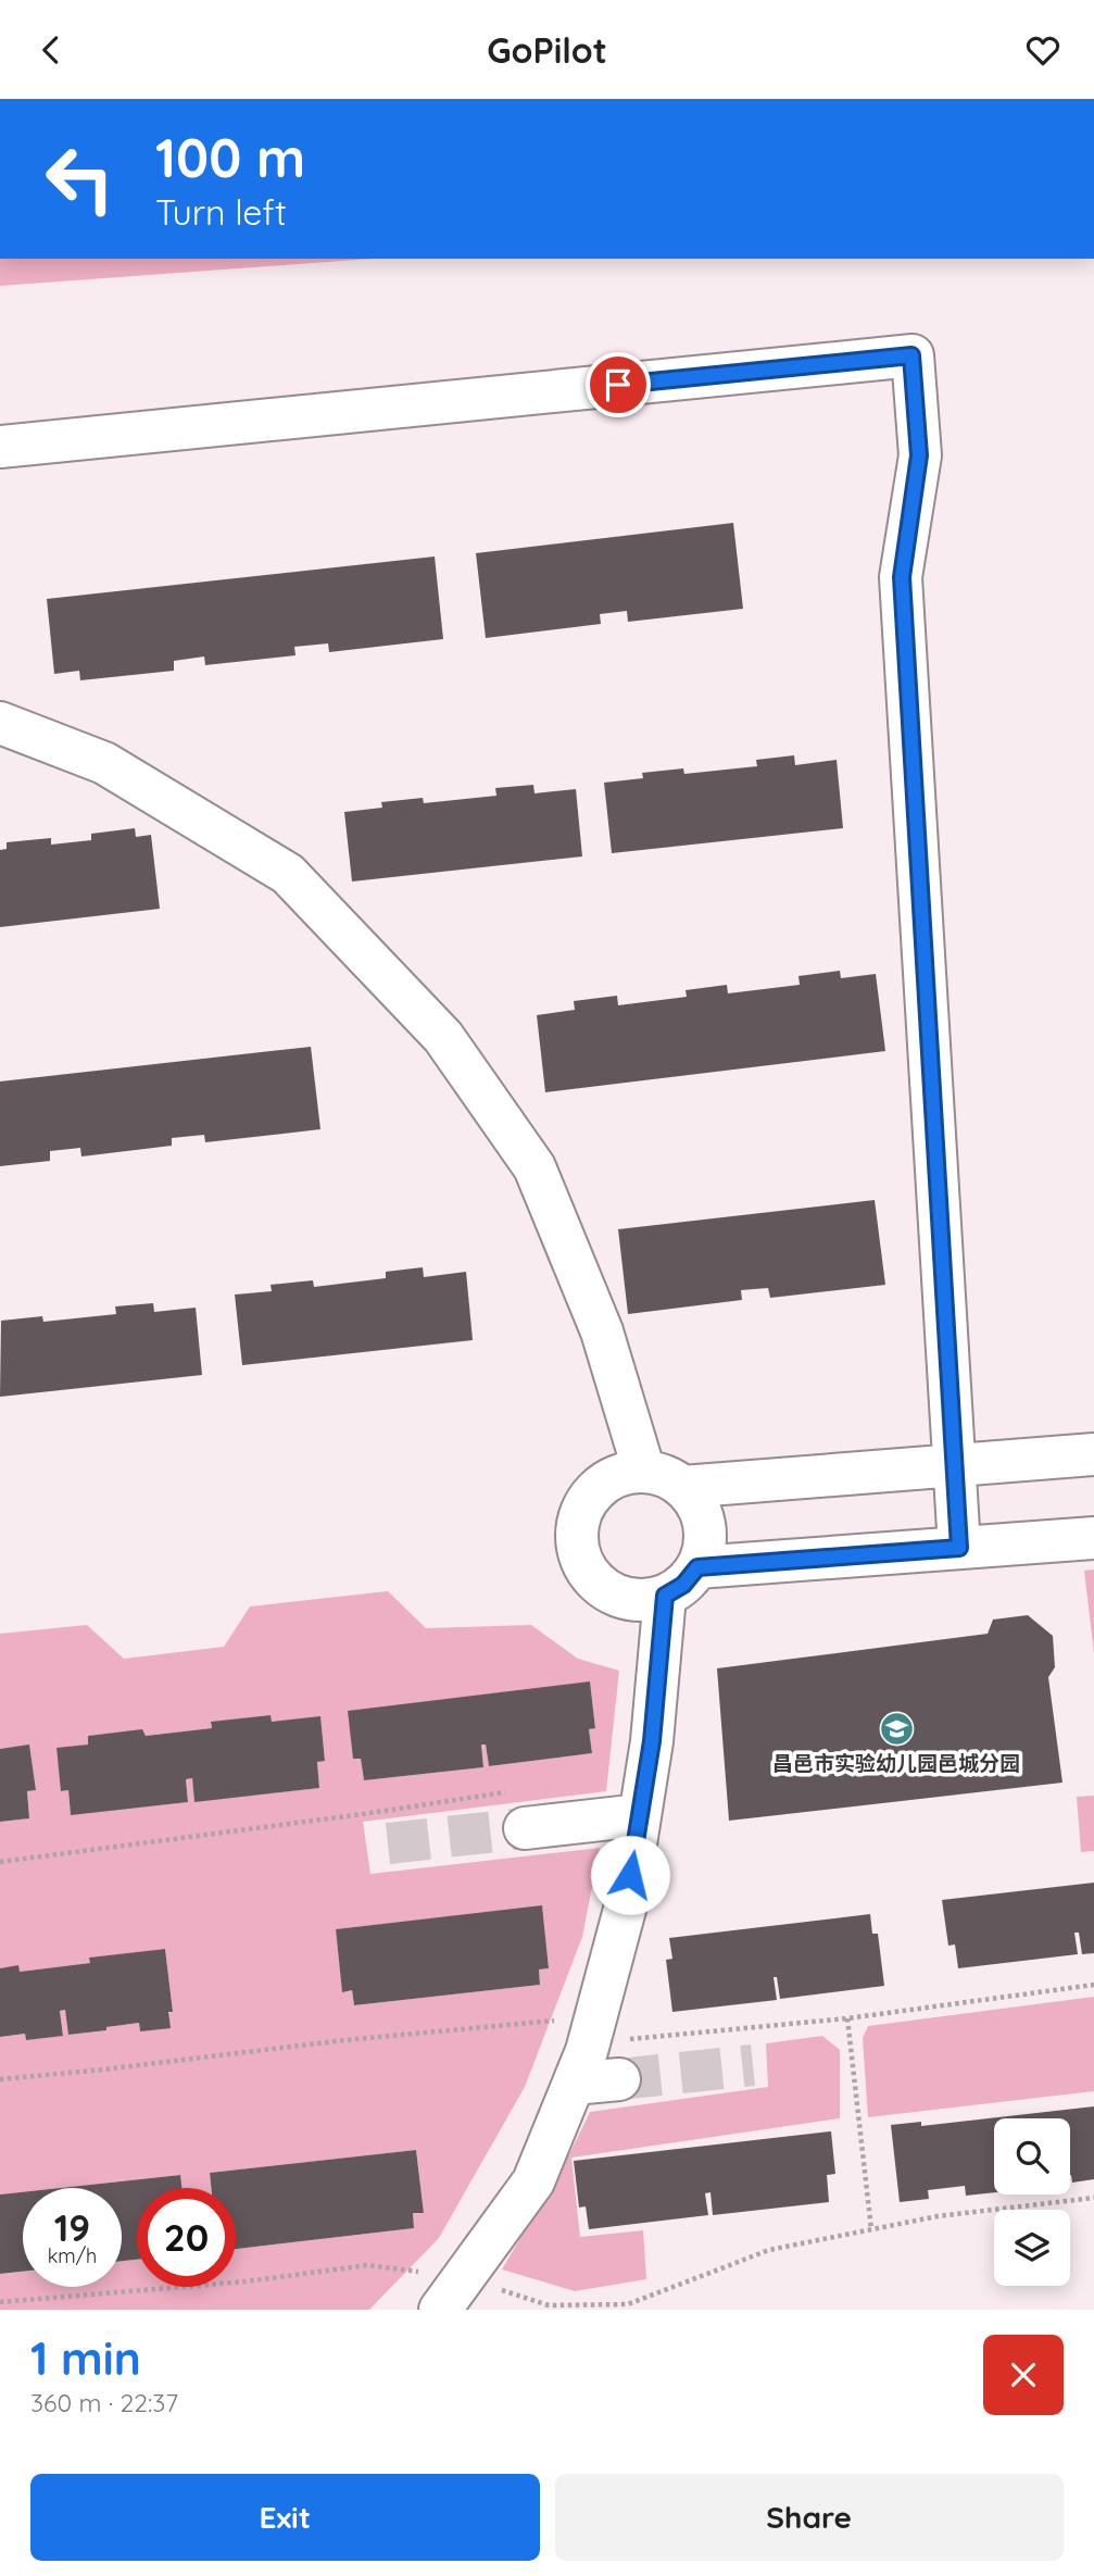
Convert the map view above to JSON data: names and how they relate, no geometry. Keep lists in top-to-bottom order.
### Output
{
  "places": {
    "school or university": ["昌邑市实验幼儿园邑城分园"]
  },
  "page": {
    "header": "GoPilot",
    "turn": ["100 m", "Turn left"],
    "speed": "19 km/h",
    "limit": "20",
    "heading": ["1 min", "360 m · 22:37"],
    "buttons": ["Exit", "Share"]
  }
}
